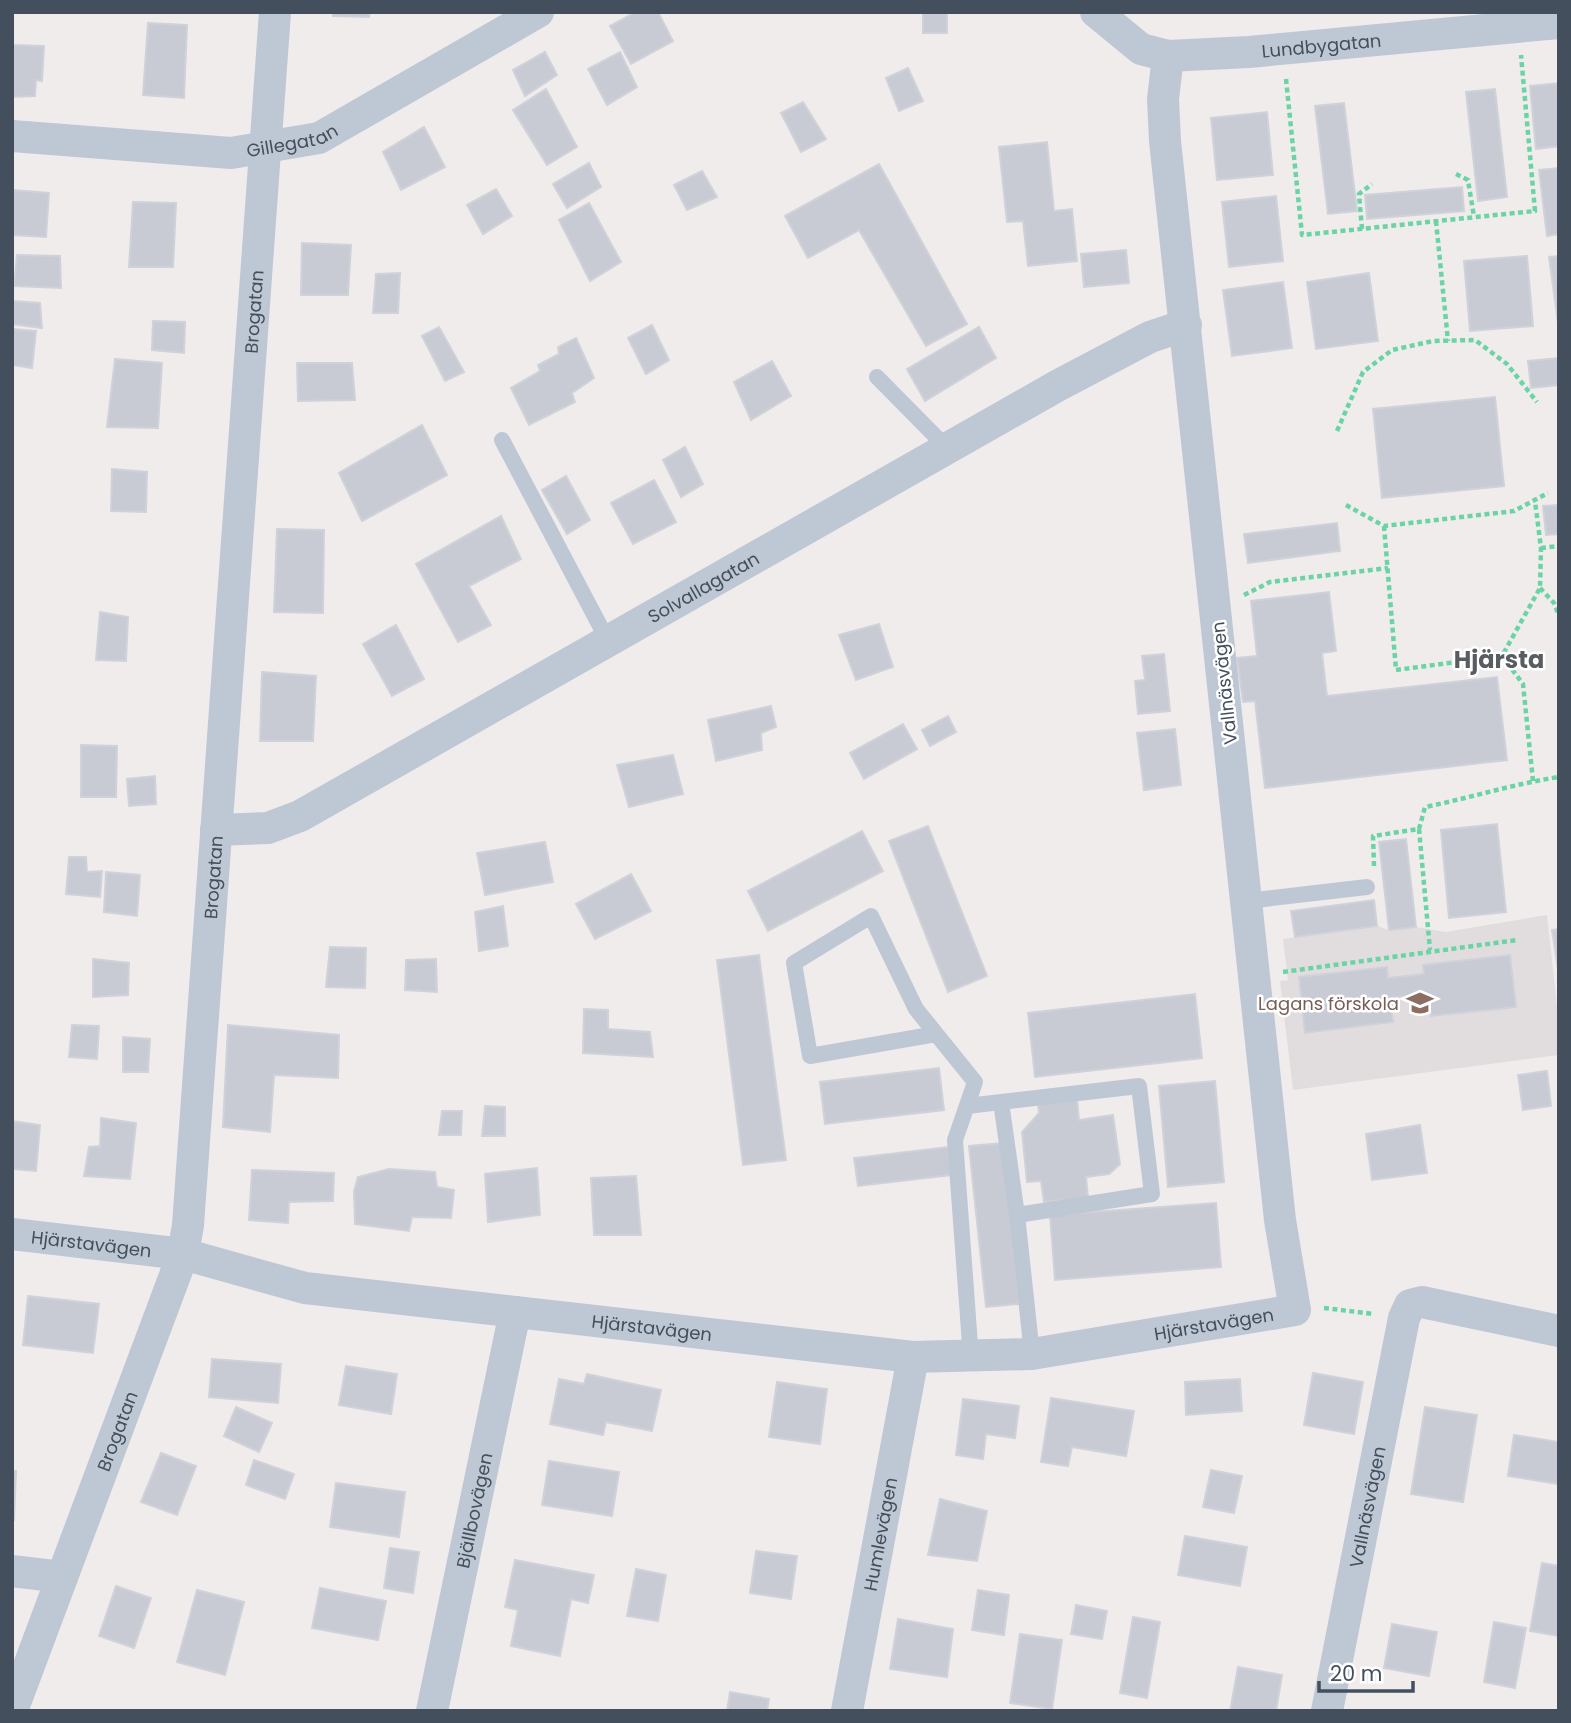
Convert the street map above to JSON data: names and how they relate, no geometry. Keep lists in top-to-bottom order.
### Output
{
  "streets": {
    "street": [
      "Lundbygatan",
      "Gillegatan",
      "Brogatan",
      "Solvallagatan",
      "Vallnäsvägen",
      "Hjärstavägen",
      "Bjällbovägen",
      "Humlevägen"
    ]
  },
  "crossings": [
    ["Lundbygatan", "Vallnäsvägen"],
    ["Gillegatan", "Brogatan"],
    ["Brogatan", "Solvallagatan"],
    ["Brogatan", "Hjärstavägen"],
    ["Solvallagatan", "Vallnäsvägen"],
    ["Vallnäsvägen", "Hjärstavägen"],
    ["Hjärstavägen", "Bjällbovägen"],
    ["Hjärstavägen", "Humlevägen"]
  ],
  "districts": ["Hjärsta"],
  "places": {
    "school or university": ["Lagans förskola"]
  },
  "scale_bar": "20 m"
}
